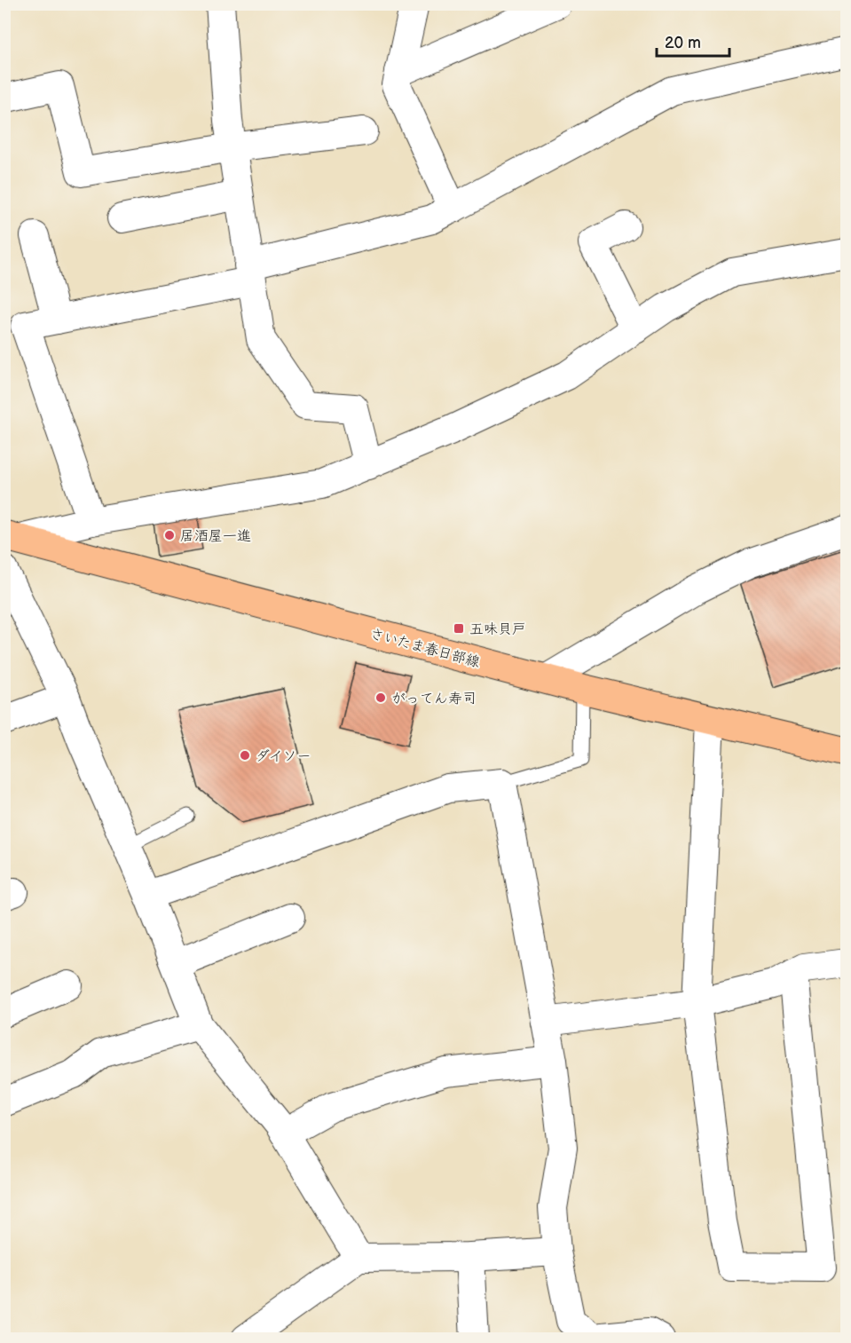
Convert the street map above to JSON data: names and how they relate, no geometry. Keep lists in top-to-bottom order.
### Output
{
  "streets": {
    "main road": ["さいたま春日部線"]
  },
  "places": {
    "other": ["居酒屋一進", "がってん寿司", "ダイソー"],
    "transit": ["五味貝戸"]
  },
  "scale_bar": "20 m"
}
